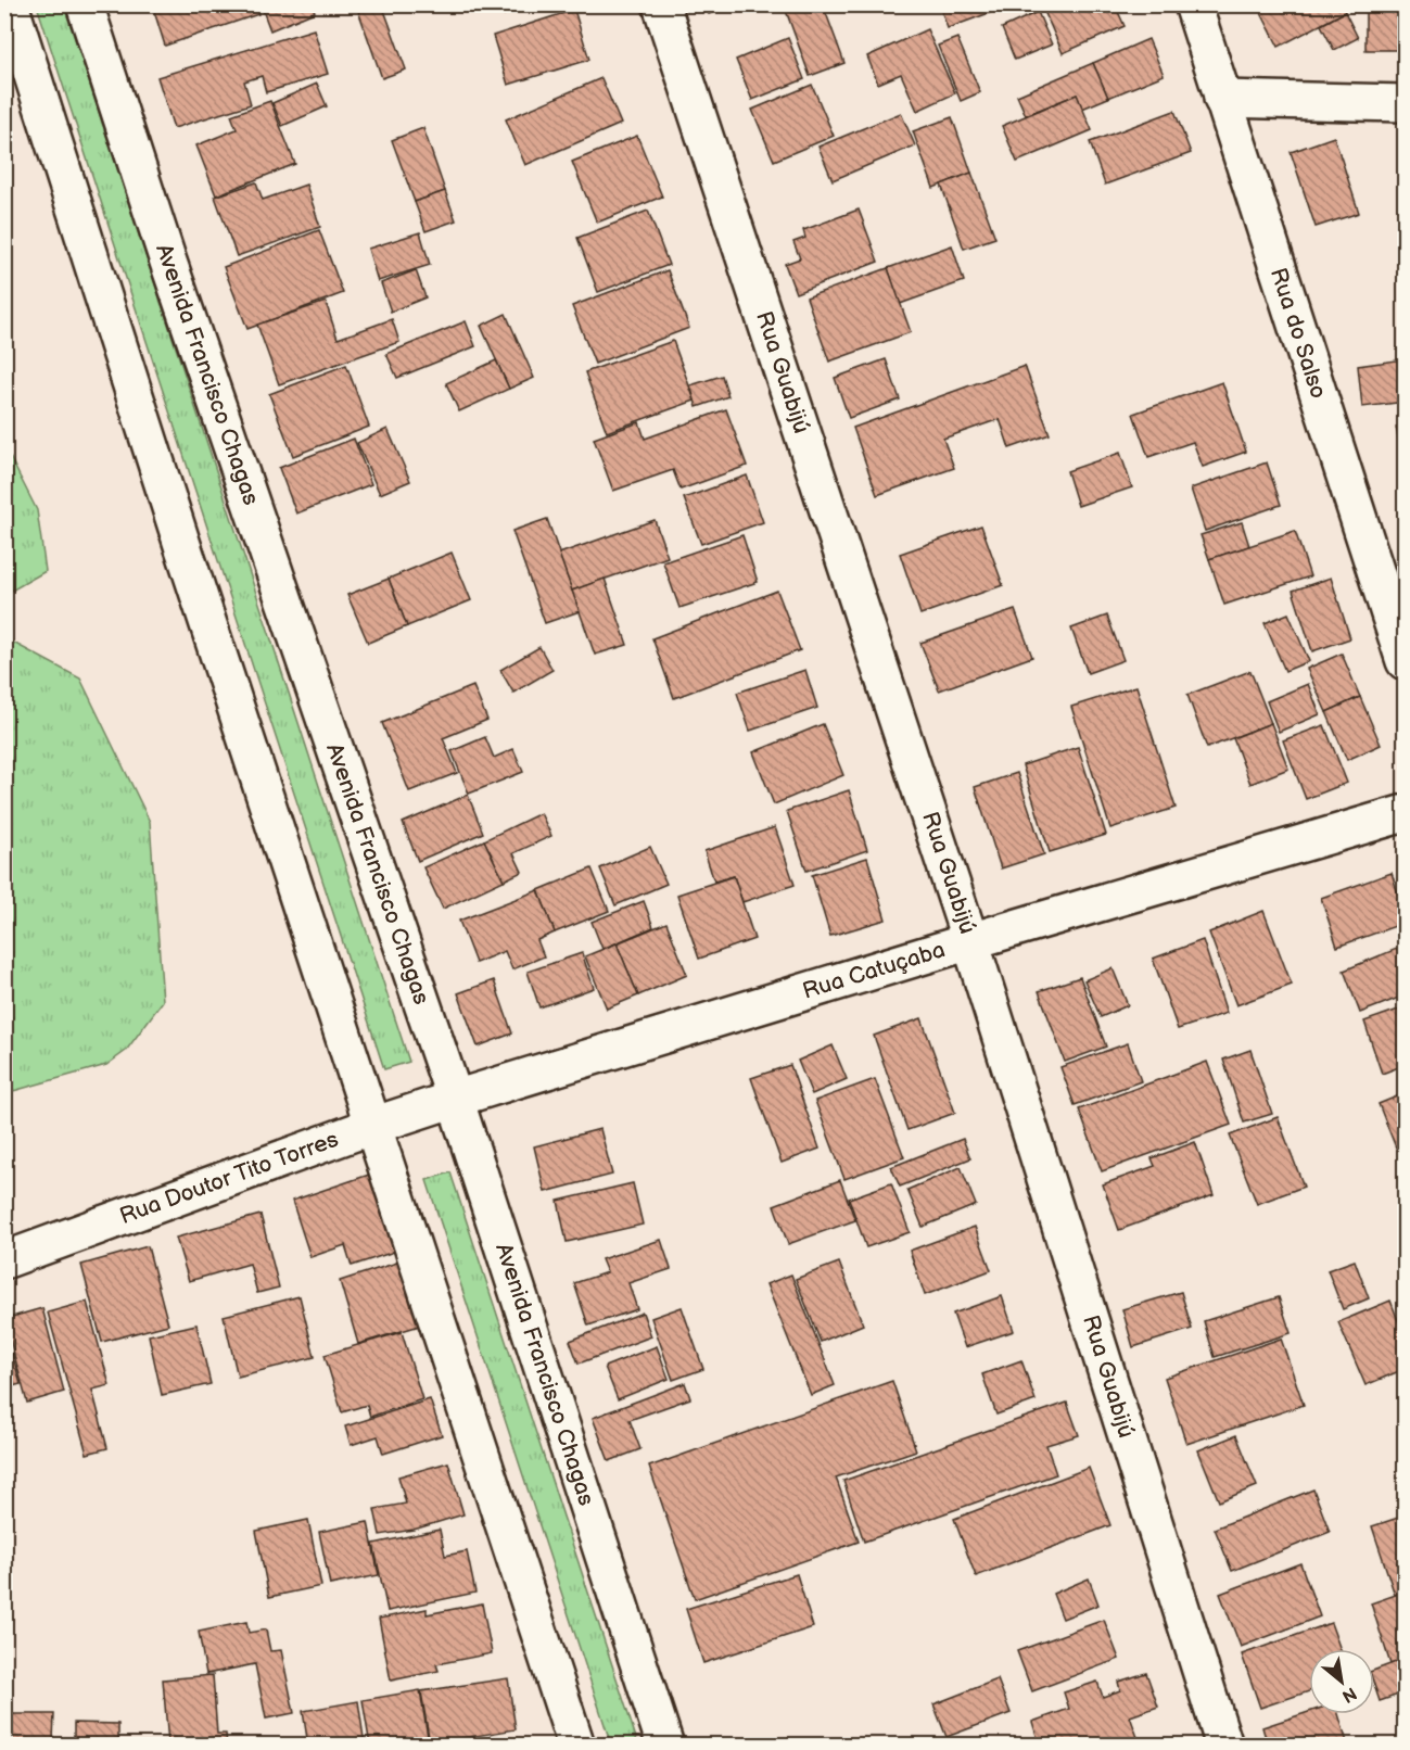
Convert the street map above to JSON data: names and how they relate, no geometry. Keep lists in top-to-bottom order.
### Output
{
  "streets": {
    "street": [
      "Rua do Salso",
      "Rua Guabijú",
      "Avenida Francisco Chagas",
      "Rua Catuçaba",
      "Rua Doutor Tito Torres"
    ]
  },
  "crossings": [
    ["Rua Guabijú", "Rua Catuçaba"],
    ["Avenida Francisco Chagas", "Rua Catuçaba"],
    ["Avenida Francisco Chagas", "Rua Doutor Tito Torres"],
    ["Rua Catuçaba", "Rua Doutor Tito Torres"]
  ],
  "north": "bottom right"
}
